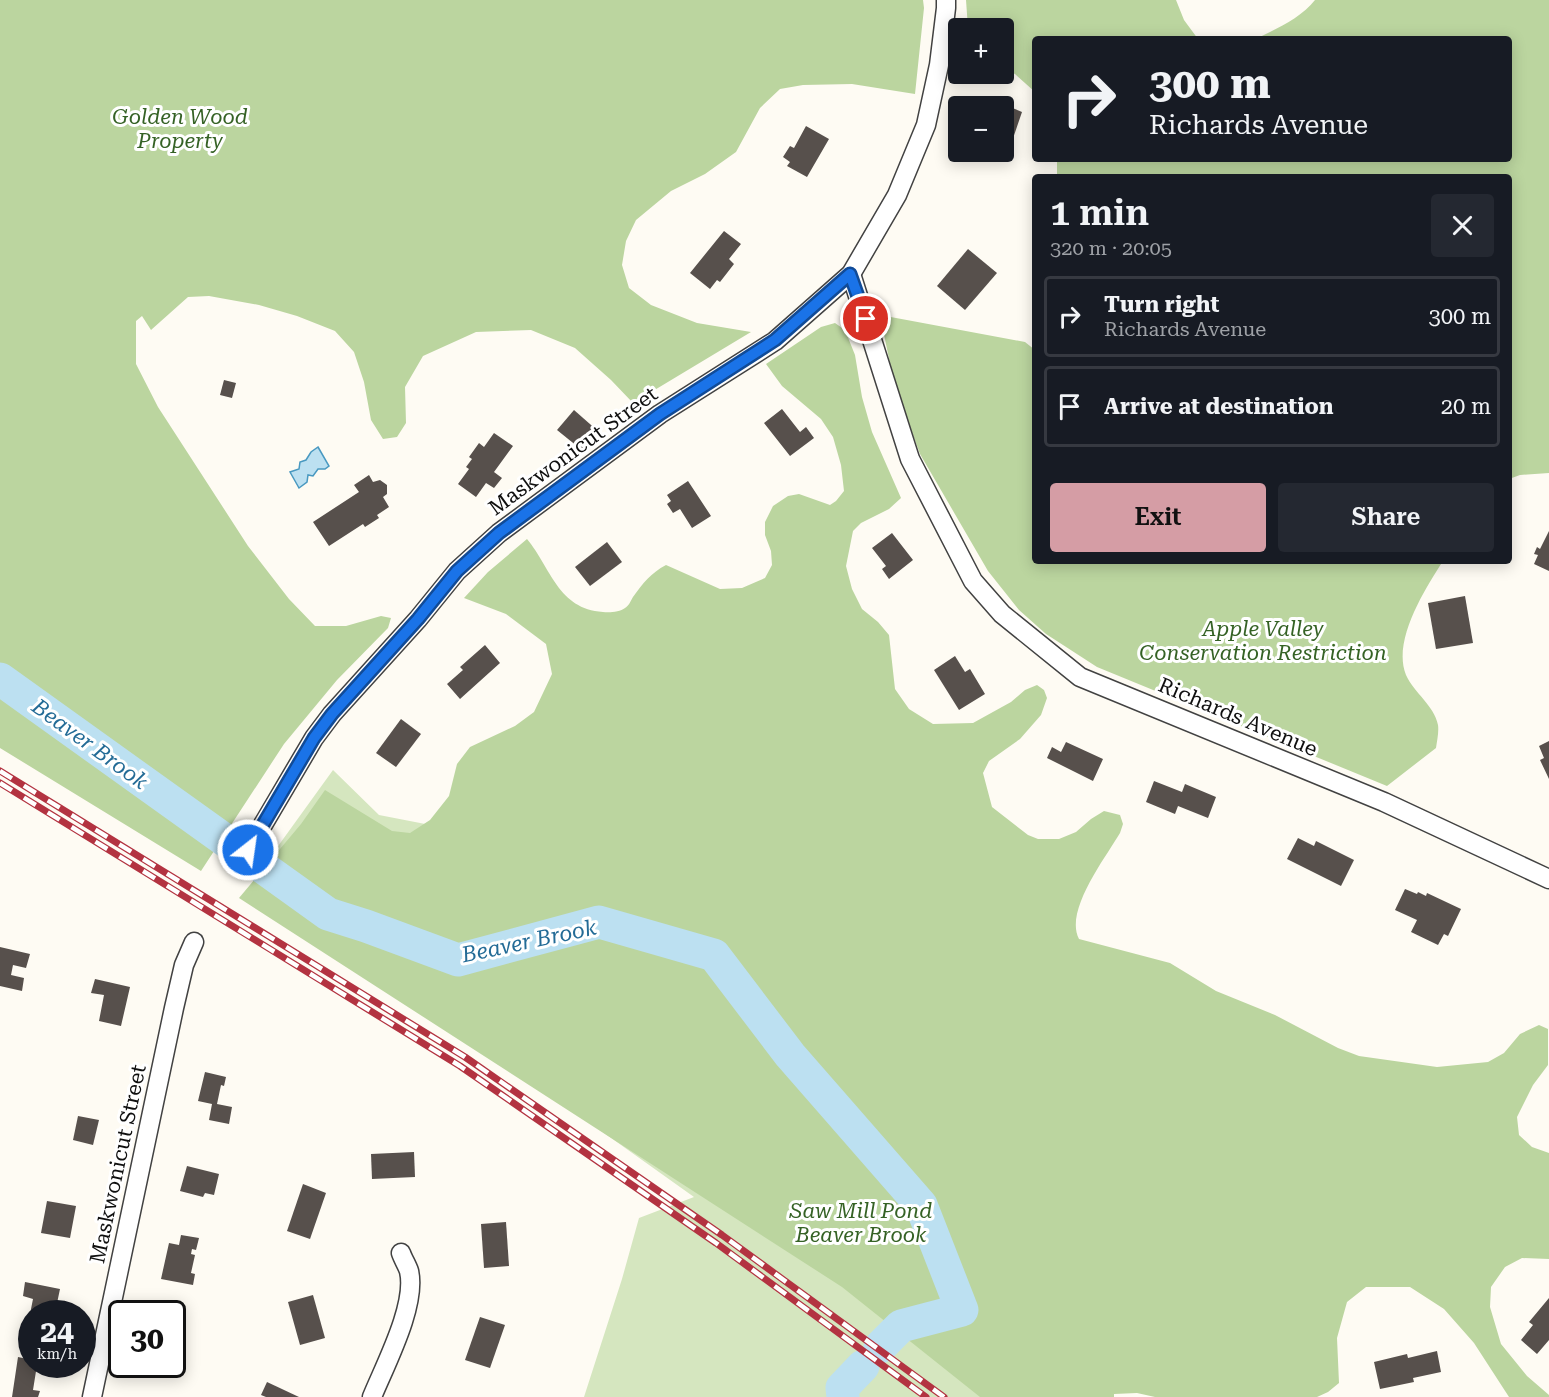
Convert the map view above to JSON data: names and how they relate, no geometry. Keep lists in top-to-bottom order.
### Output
{
  "streets": {
    "street": ["Maskwonicut Street", "Richards Avenue"]
  },
  "crossings": [
    ["Maskwonicut Street", "Richards Avenue"]
  ],
  "water": ["Beaver Brook"],
  "parks": ["Golden Wood Property", "Apple Valley Conservation Restriction", "Saw Mill Pond Beaver Brook"],
  "page": {
    "map_buttons": ["+", "−"],
    "turn": ["300 m", "Richards Avenue"],
    "heading": ["1 min", "320 m · 20:05"],
    "list": [
      {
        "name": "Turn right",
        "note": "Richards Avenue",
        "value": "300 m"
      },
      {
        "name": "Arrive at destination",
        "value": "20 m"
      }
    ],
    "buttons": ["Exit", "Share"],
    "speed": "24 km/h",
    "limit": "30"
  }
}
